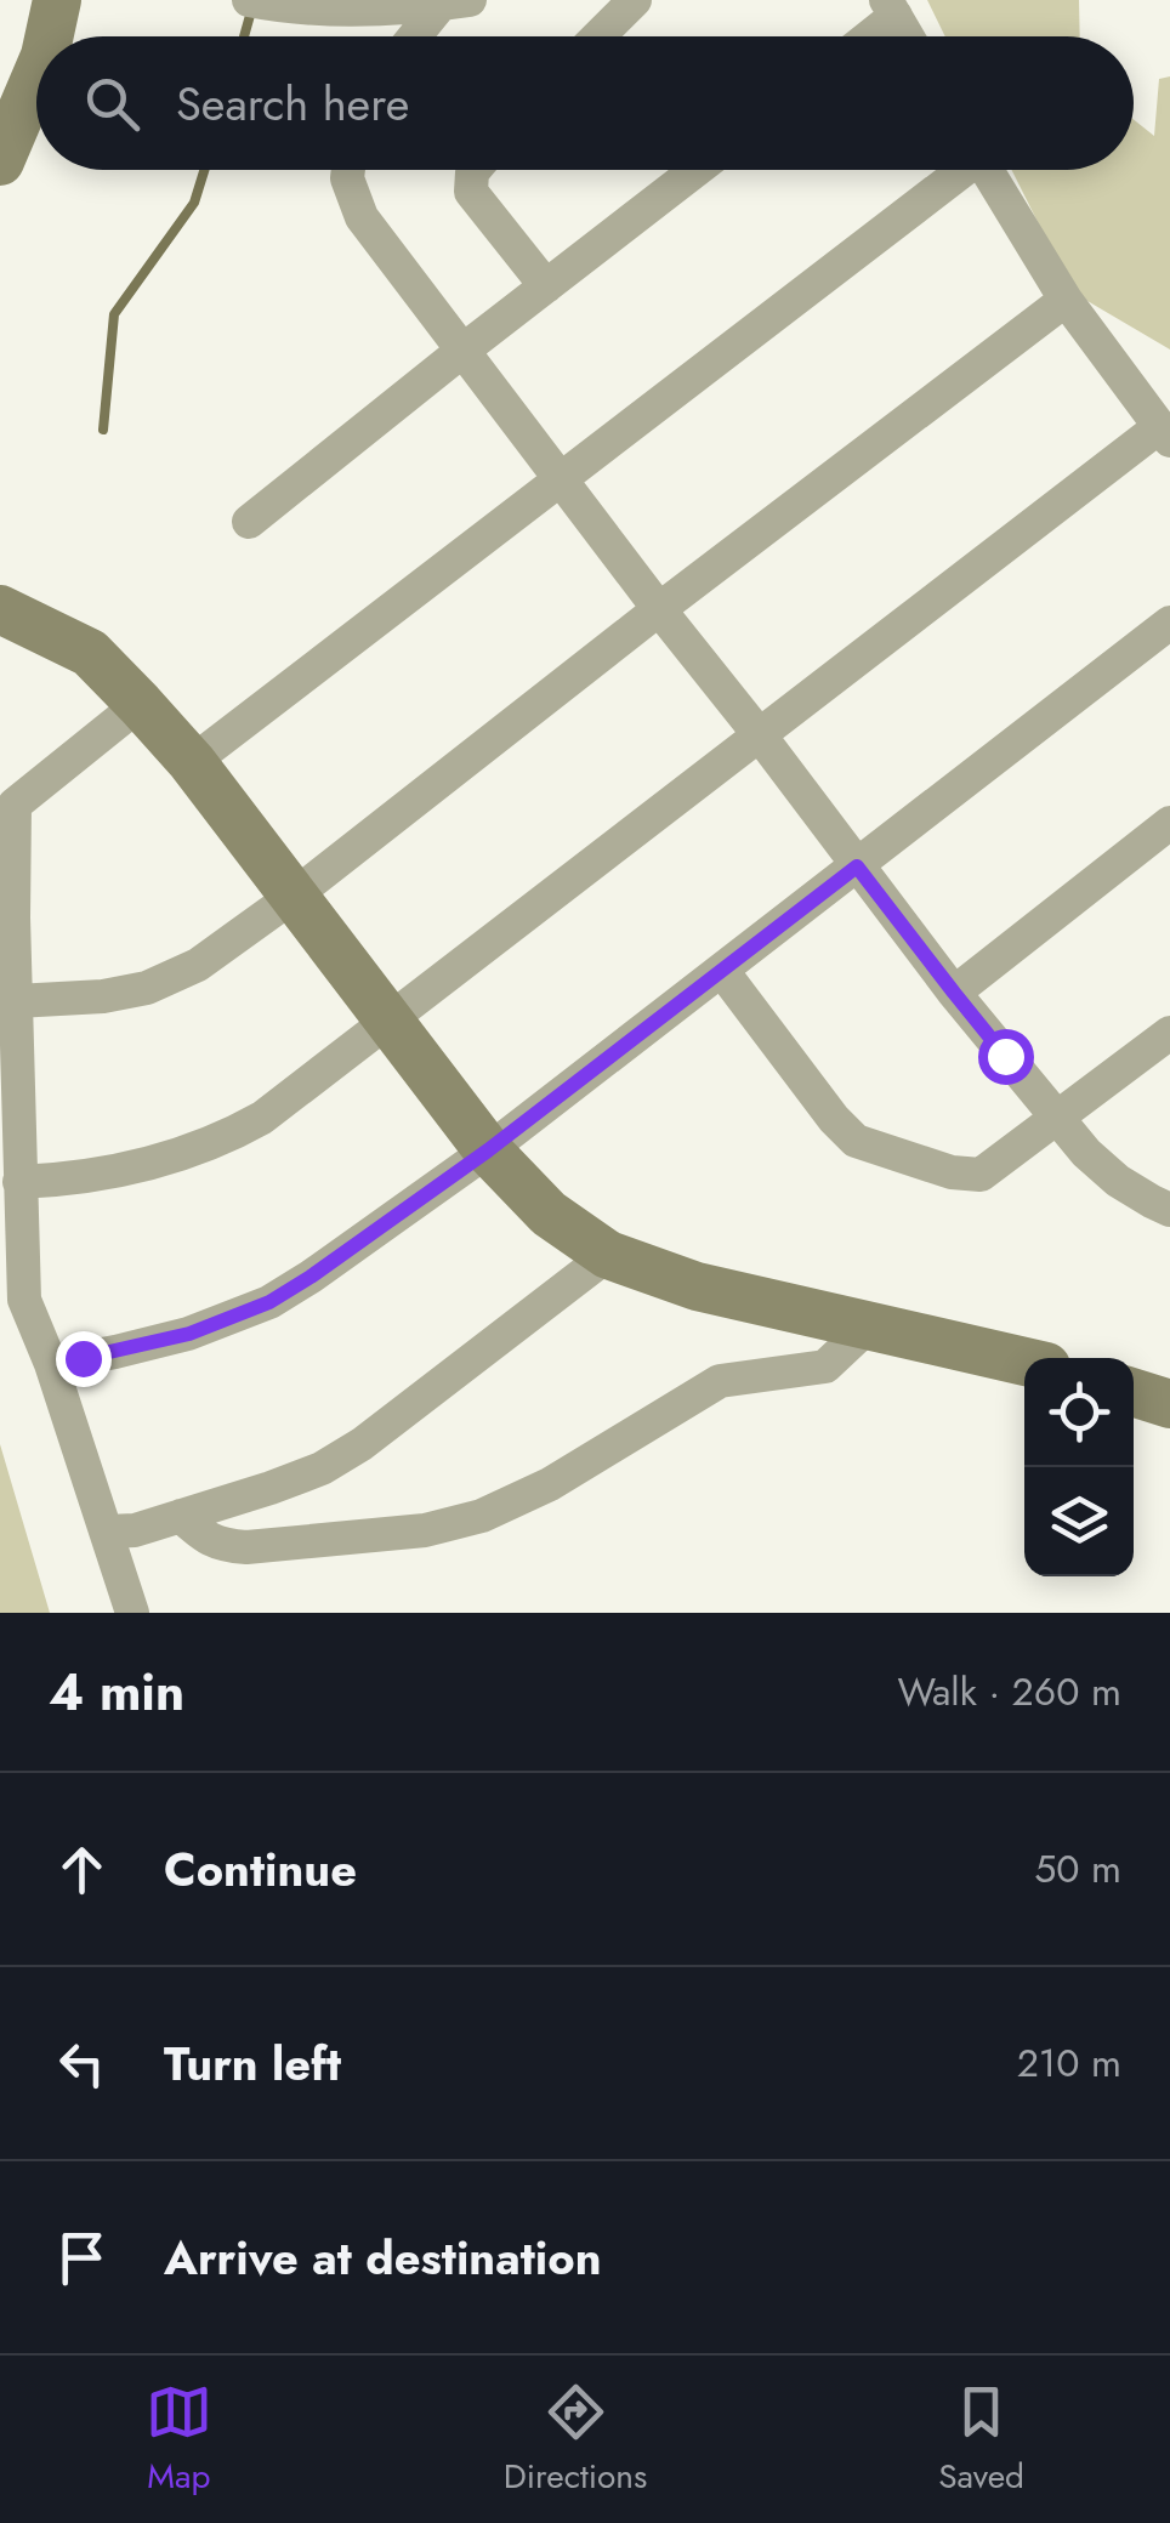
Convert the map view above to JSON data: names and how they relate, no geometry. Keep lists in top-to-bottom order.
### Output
{
  "page": {
    "search": "Search here",
    "heading": ["4 min", "Walk · 260 m"],
    "list": [
      ["Continue", "50 m"],
      ["Turn left", "210 m"],
      "Arrive at destination"
    ],
    "nav": ["Map", "Directions", "Saved"]
  }
}
